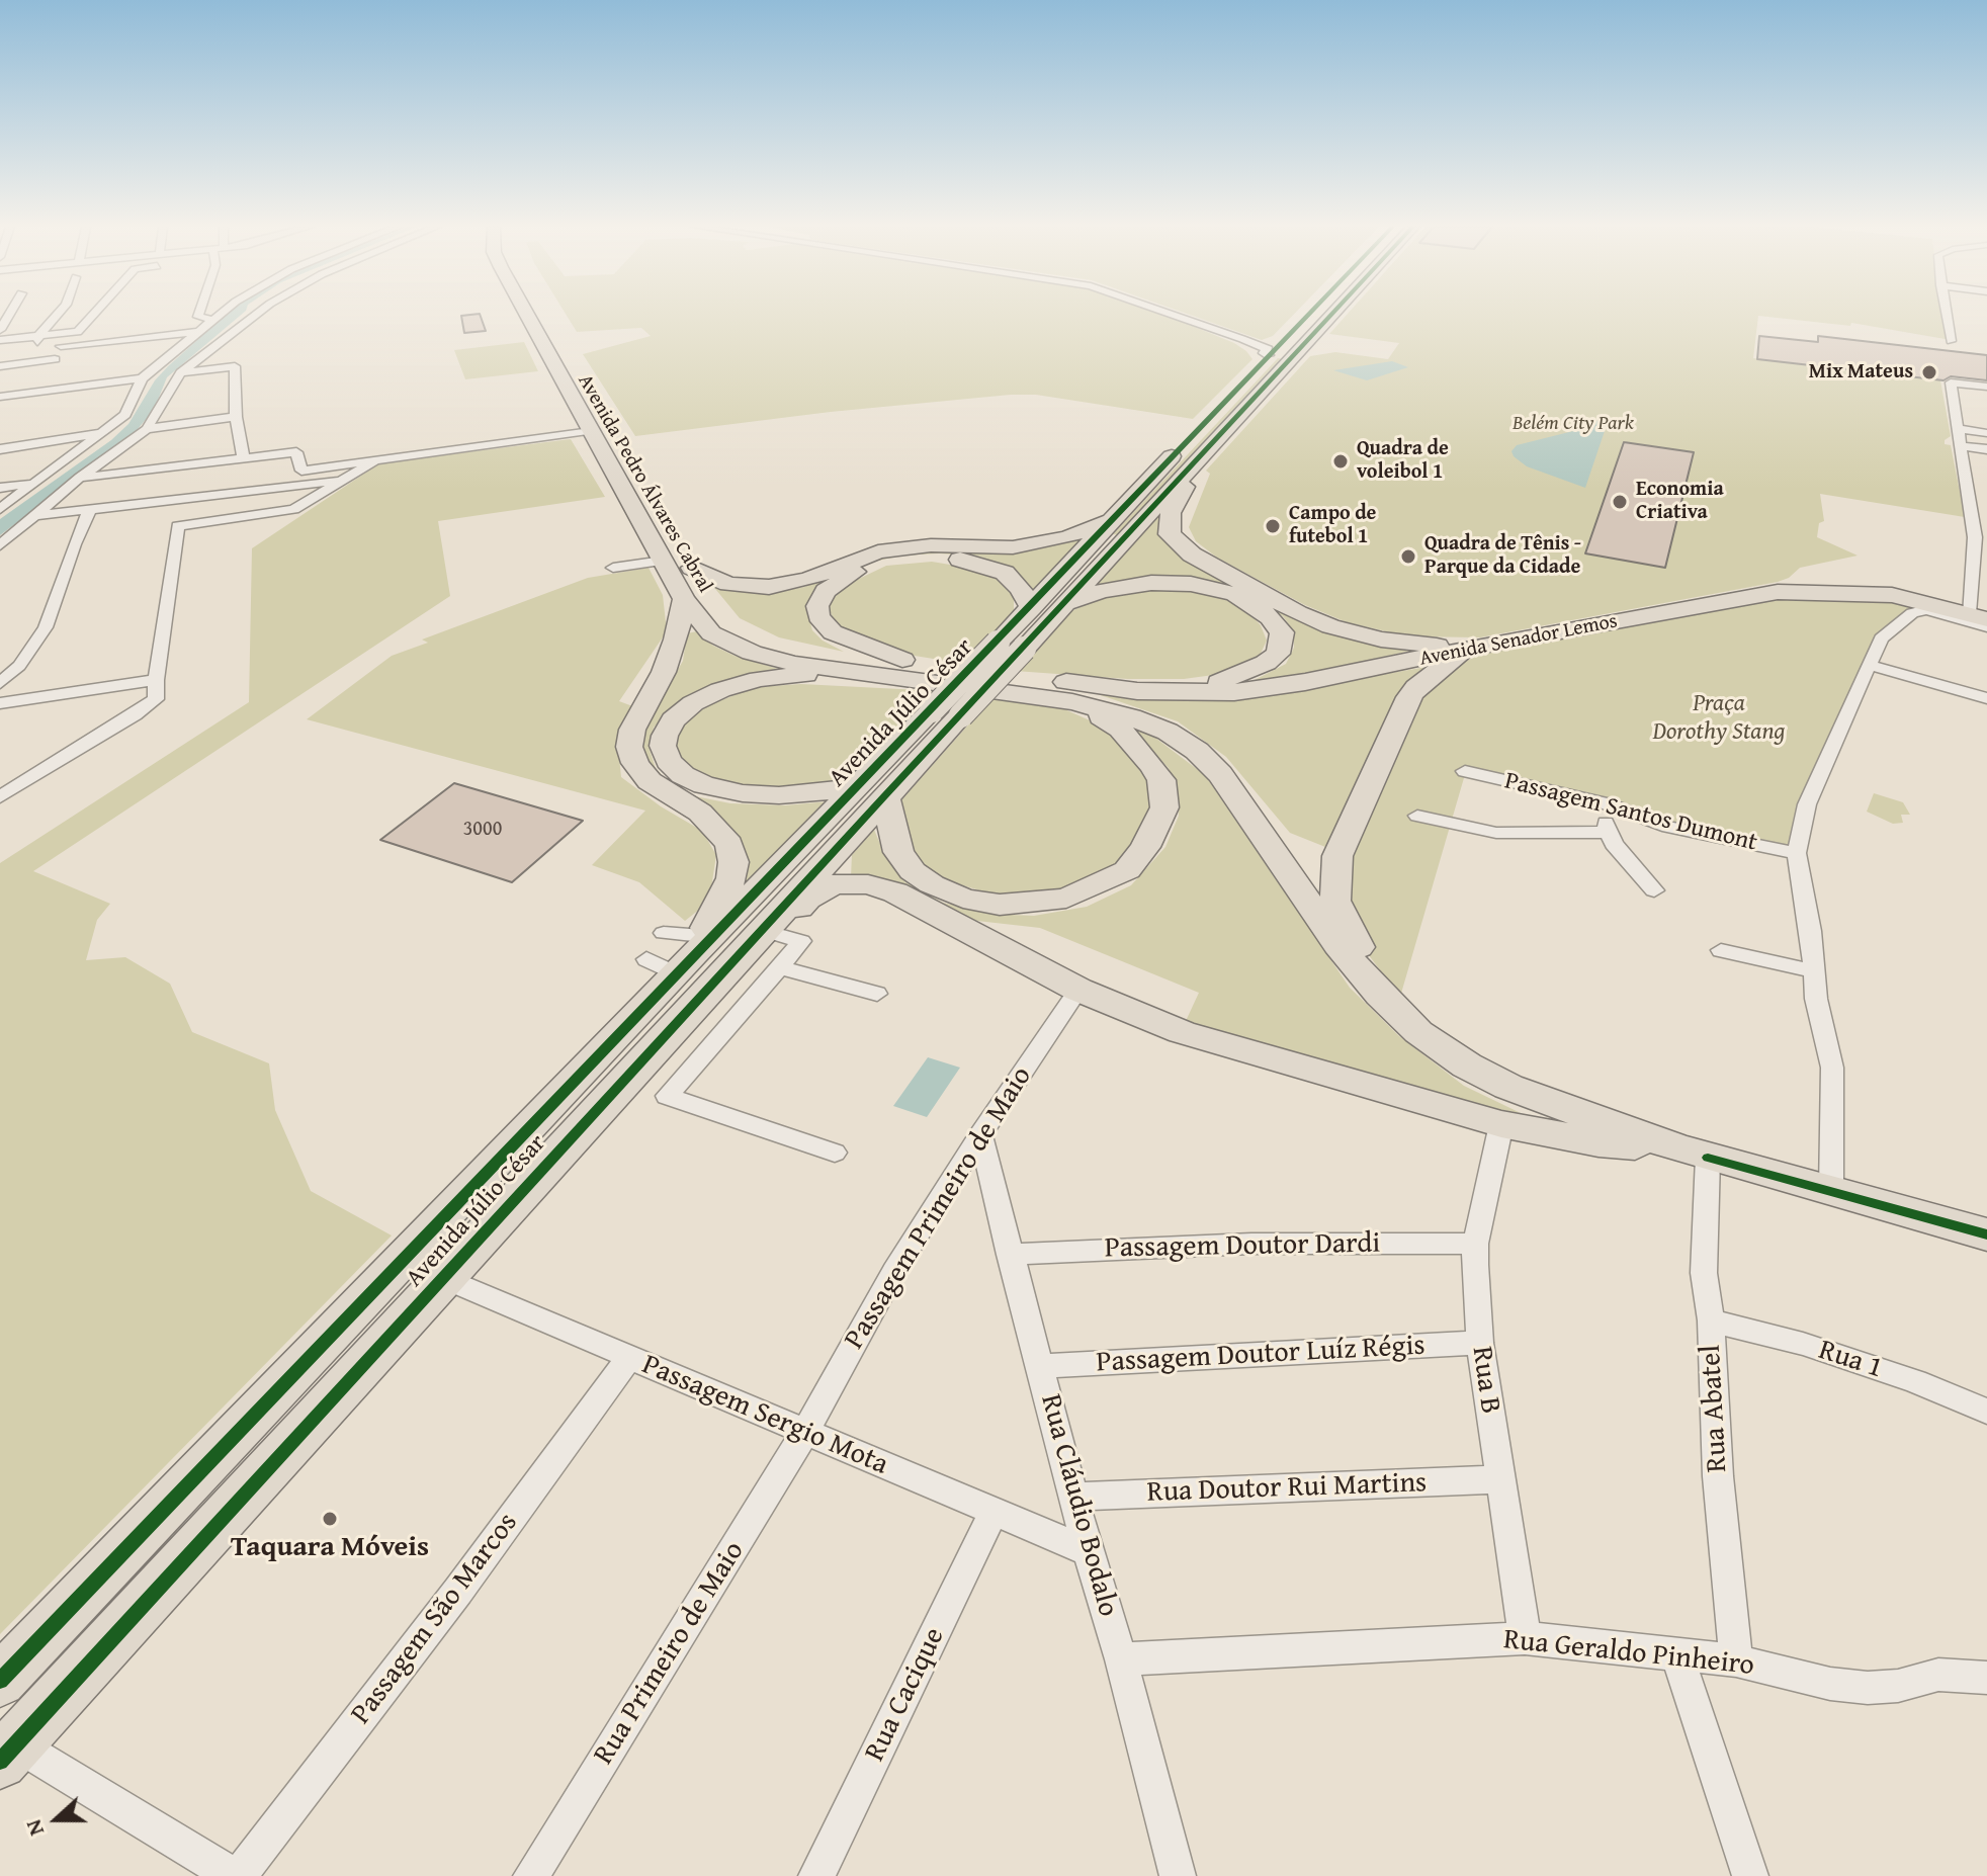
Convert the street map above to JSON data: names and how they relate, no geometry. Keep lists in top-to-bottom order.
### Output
{
  "streets": {
    "main road": ["Avenida Pedro Álvares Cabral", "Avenida Senador Lemos", "Avenida Júlio César"],
    "street": [
      "Passagem Santos Dumont",
      "Passagem Primeiro de Maio",
      "Passagem Doutor Dardi",
      "Passagem Doutor Luíz Régis",
      "Rua 1",
      "Rua B",
      "Rua Abatel",
      "Passagem Sergio Mota",
      "Rua Doutor Rui Martins",
      "Rua Cláudio Bodalo",
      "Passagem São Marcos",
      "Rua Primeiro de Maio",
      "Rua Geraldo Pinheiro",
      "Rua Cacique"
    ]
  },
  "crossings": [
    ["Avenida Pedro Álvares Cabral", "Avenida Senador Lemos"],
    ["Avenida Pedro Álvares Cabral", "Avenida Júlio César"],
    ["Avenida Pedro Álvares Cabral", "Rua Abatel"],
    ["Avenida Júlio César", "Passagem Sergio Mota"],
    ["Passagem Primeiro de Maio", "Passagem Sergio Mota"],
    ["Passagem Primeiro de Maio", "Rua Cláudio Bodalo"],
    ["Passagem Primeiro de Maio", "Rua Primeiro de Maio"],
    ["Passagem Doutor Dardi", "Rua B"],
    ["Passagem Doutor Dardi", "Rua Cláudio Bodalo"],
    ["Passagem Doutor Luíz Régis", "Rua B"],
    ["Passagem Doutor Luíz Régis", "Rua Cláudio Bodalo"],
    ["Rua 1", "Rua Abatel"],
    ["Rua B", "Rua Doutor Rui Martins"],
    ["Rua B", "Rua Geraldo Pinheiro"],
    ["Rua Abatel", "Rua Geraldo Pinheiro"],
    ["Passagem Sergio Mota", "Rua Cláudio Bodalo"],
    ["Passagem Sergio Mota", "Passagem São Marcos"],
    ["Passagem Sergio Mota", "Rua Primeiro de Maio"],
    ["Passagem Sergio Mota", "Rua Cacique"],
    ["Rua Doutor Rui Martins", "Rua Cláudio Bodalo"],
    ["Rua Cláudio Bodalo", "Rua Geraldo Pinheiro"]
  ],
  "parks": ["Belém City Park", "Praça Dorothy Stang"],
  "places": [
    "Mix Mateus",
    "Quadra de voleibol 1",
    "Economia Criativa",
    "Campo de futebol 1",
    "Quadra de Tênis - Parque da Cidade",
    "Taquara Móveis"
  ],
  "house_numbers": ["3000"],
  "north": "left"
}
